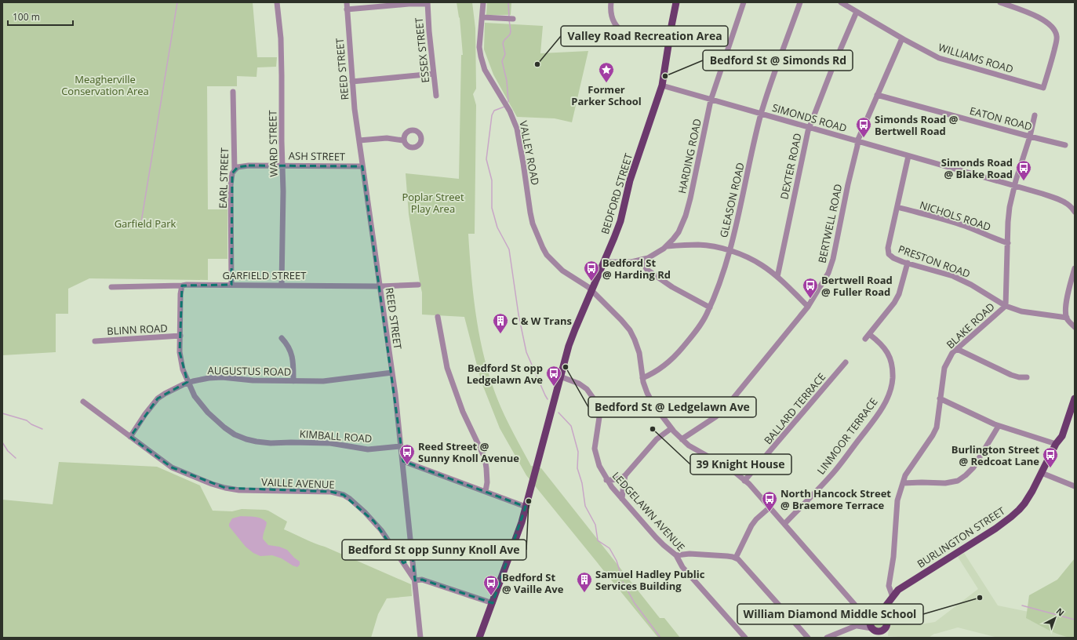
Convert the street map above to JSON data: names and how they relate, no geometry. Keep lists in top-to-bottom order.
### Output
{
  "streets": {
    "main road": ["BEDFORD STREET", "BURLINGTON STREET"],
    "street": [
      "ESSEX STREET",
      "WILLIAMS ROAD",
      "REED STREET",
      "SIMONDS ROAD",
      "EATON ROAD",
      "WARD STREET",
      "VALLEY ROAD",
      "ASH STREET",
      "HARDING ROAD",
      "DEXTER ROAD",
      "EARL STREET",
      "GLEASON ROAD",
      "NICHOLS ROAD",
      "BERTWELL ROAD",
      "PRESTON ROAD",
      "GARFIELD STREET",
      "BLAKE ROAD",
      "BLINN ROAD",
      "AUGUSTUS ROAD",
      "BALLARD TERRACE",
      "KIMBALL ROAD",
      "LINMOOR TERRACE",
      "VAILLE AVENUE",
      "LEDGELAWN AVENUE"
    ]
  },
  "crossings": [
    ["WILLIAMS ROAD", "DEXTER ROAD"],
    ["WILLIAMS ROAD", "BERTWELL ROAD"],
    ["REED STREET", "ASH STREET"],
    ["REED STREET", "GARFIELD STREET"],
    ["REED STREET", "AUGUSTUS ROAD"],
    ["REED STREET", "KIMBALL ROAD"],
    ["REED STREET", "VAILLE AVENUE"],
    ["SIMONDS ROAD", "HARDING ROAD"],
    ["SIMONDS ROAD", "DEXTER ROAD"],
    ["SIMONDS ROAD", "BEDFORD STREET"],
    ["SIMONDS ROAD", "GLEASON ROAD"],
    ["SIMONDS ROAD", "BERTWELL ROAD"],
    ["SIMONDS ROAD", "PRESTON ROAD"],
    ["SIMONDS ROAD", "BLAKE ROAD"],
    ["EATON ROAD", "BERTWELL ROAD"],
    ["EATON ROAD", "BLAKE ROAD"],
    ["WARD STREET", "ASH STREET"],
    ["WARD STREET", "GARFIELD STREET"],
    ["VALLEY ROAD", "BEDFORD STREET"],
    ["VALLEY ROAD", "GLEASON ROAD"],
    ["VALLEY ROAD", "BERTWELL ROAD"],
    ["VALLEY ROAD", "BALLARD TERRACE"],
    ["VALLEY ROAD", "LINMOOR TERRACE"],
    ["VALLEY ROAD", "BURLINGTON STREET"],
    ["ASH STREET", "EARL STREET"],
    ["HARDING ROAD", "BEDFORD STREET"],
    ["EARL STREET", "GARFIELD STREET"],
    ["BEDFORD STREET", "LEDGELAWN AVENUE"],
    ["NICHOLS ROAD", "PRESTON ROAD"],
    ["NICHOLS ROAD", "BLAKE ROAD"],
    ["PRESTON ROAD", "BLAKE ROAD"],
    ["PRESTON ROAD", "LINMOOR TERRACE"],
    ["GARFIELD STREET", "KIMBALL ROAD"],
    ["BLAKE ROAD", "BURLINGTON STREET"],
    ["BLINN ROAD", "KIMBALL ROAD"],
    ["AUGUSTUS ROAD", "KIMBALL ROAD"],
    ["AUGUSTUS ROAD", "VAILLE AVENUE"]
  ],
  "parks": ["Meagherville Conservation Area", "Poplar Street Play Area", "Garfield Park"],
  "places": {
    "other": [
      "Valley Road Recreation Area",
      "Bedford St @ Simonds Rd",
      "Bedford St @ Ledgelawn Ave",
      "39 Knight House",
      "Bedford St opp Sunny Knoll Ave",
      "William Diamond Middle School"
    ],
    "place": ["Former Parker School"],
    "bus stop": [
      "Simonds Road @ Bertwell Road",
      "Simonds Road @ Blake Road",
      "Bedford St @ Harding Rd",
      "Bertwell Road @ Fuller Road",
      "Bedford St opp Ledgelawn Ave",
      "Reed Street @ Sunny Knoll Avenue",
      "Burlington Street @ Redcoat Lane",
      "North Hancock Street @ Braemore Terrace",
      "Bedford St @ Vaille Ave"
    ],
    "building": ["C & W Trans", "Samuel Hadley Public Services Building"]
  },
  "scale_bar": "100 m",
  "north": "top right"
}
